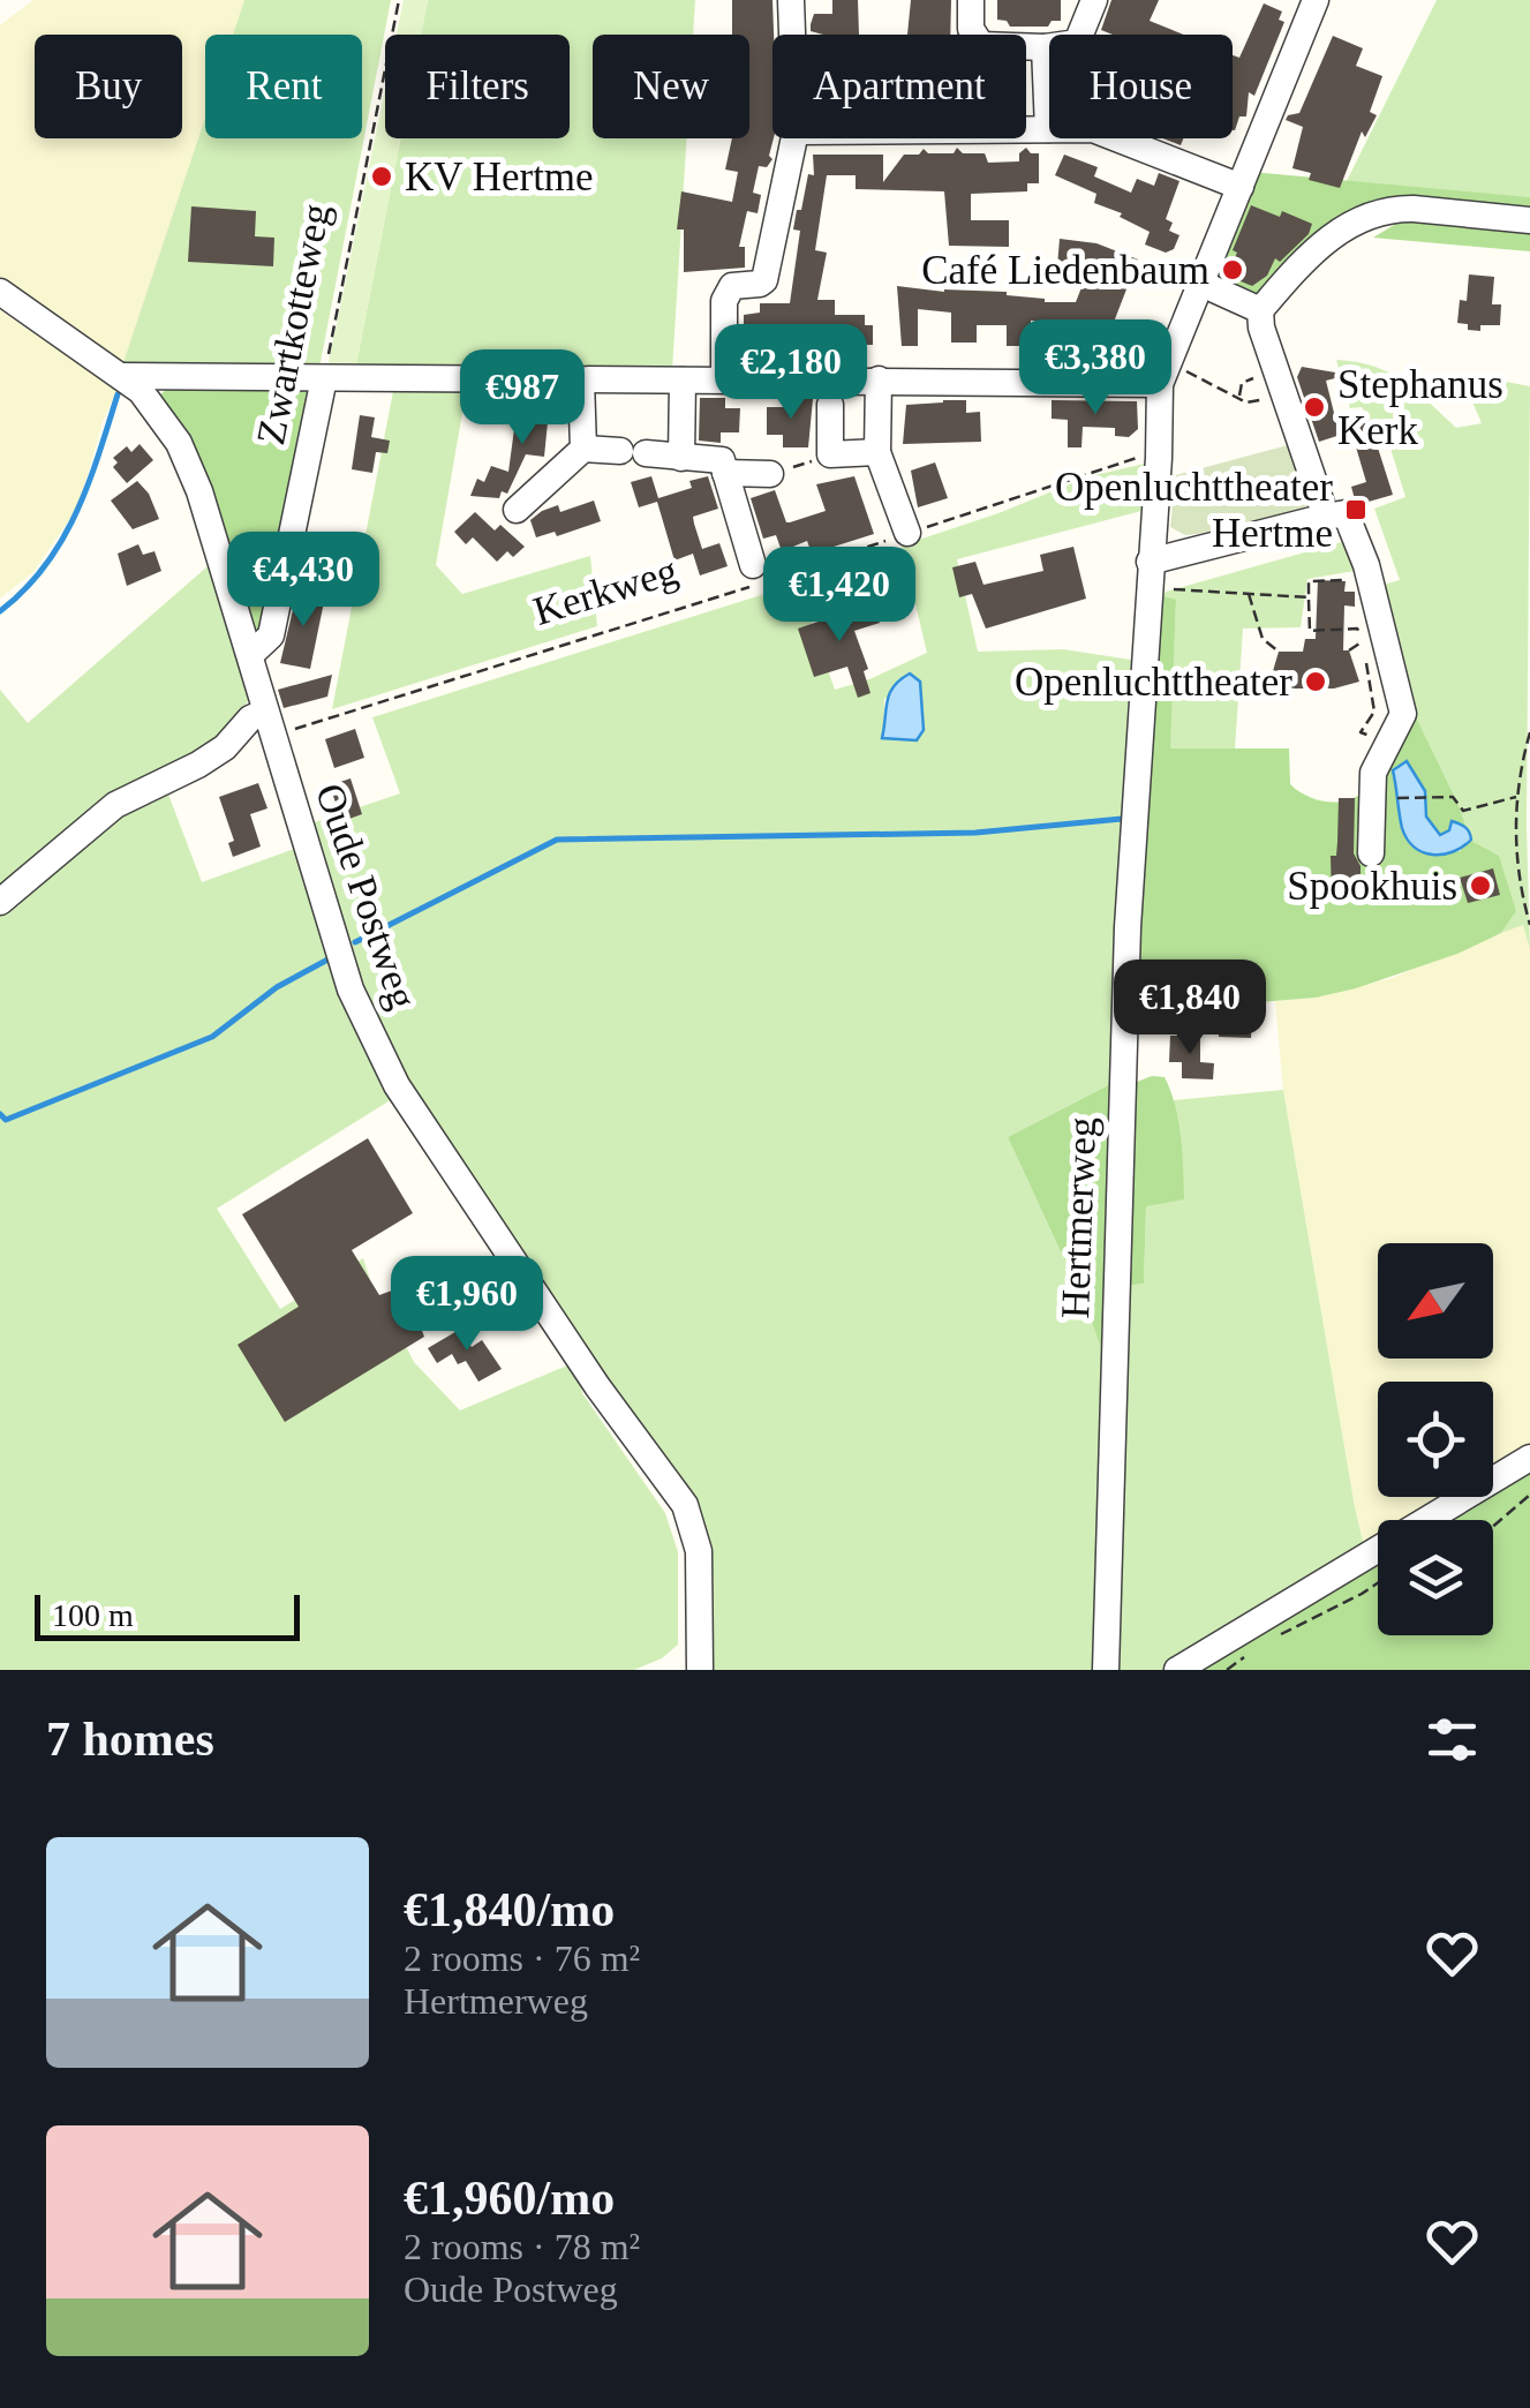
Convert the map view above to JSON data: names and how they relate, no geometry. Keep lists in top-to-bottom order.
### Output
{
  "streets": {
    "street": ["Zwartkotteweg", "Oude Postweg", "Hertmerweg"],
    "path": ["Kerkweg"]
  },
  "crossings": [
    ["Zwartkotteweg", "Oude Postweg"],
    ["Kerkweg", "Oude Postweg"],
    ["Kerkweg", "Hertmerweg"]
  ],
  "places": {
    "other": [
      "KV Hertme",
      "Café Liedenbaum",
      "Stephanus Kerk",
      "Openluchttheater",
      "Spookhuis"
    ],
    "transit": ["Openluchttheater Hertme"]
  },
  "scale_bar": "100 m",
  "north": "bottom left",
  "page": {
    "chip": [
      "Buy",
      "Rent",
      "Filters",
      "New",
      "Apartment",
      "House"
    ],
    "price": [
      "€3,380",
      "€2,180",
      "€987",
      "€4,430",
      "€1,420",
      "€1,840",
      "€1,960"
    ],
    "scale": "100 m",
    "heading": "7 homes",
    "list": [
      {
        "name": "€1,840/mo",
        "note": "2 rooms · 76 m² · Hertmerweg"
      },
      {
        "name": "€1,960/mo",
        "note": "2 rooms · 78 m² · Oude Postweg"
      }
    ]
  }
}
